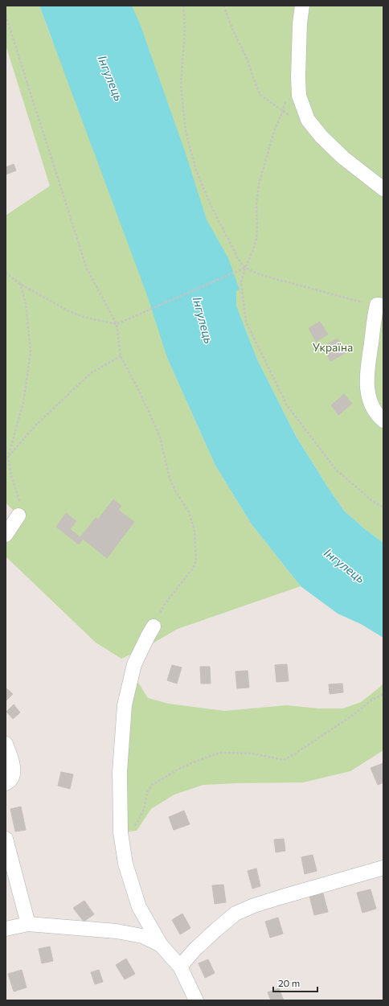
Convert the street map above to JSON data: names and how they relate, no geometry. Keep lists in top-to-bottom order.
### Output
{
  "water": ["Інгулець"],
  "parks": ["Україна"],
  "scale_bar": "20 m"
}
